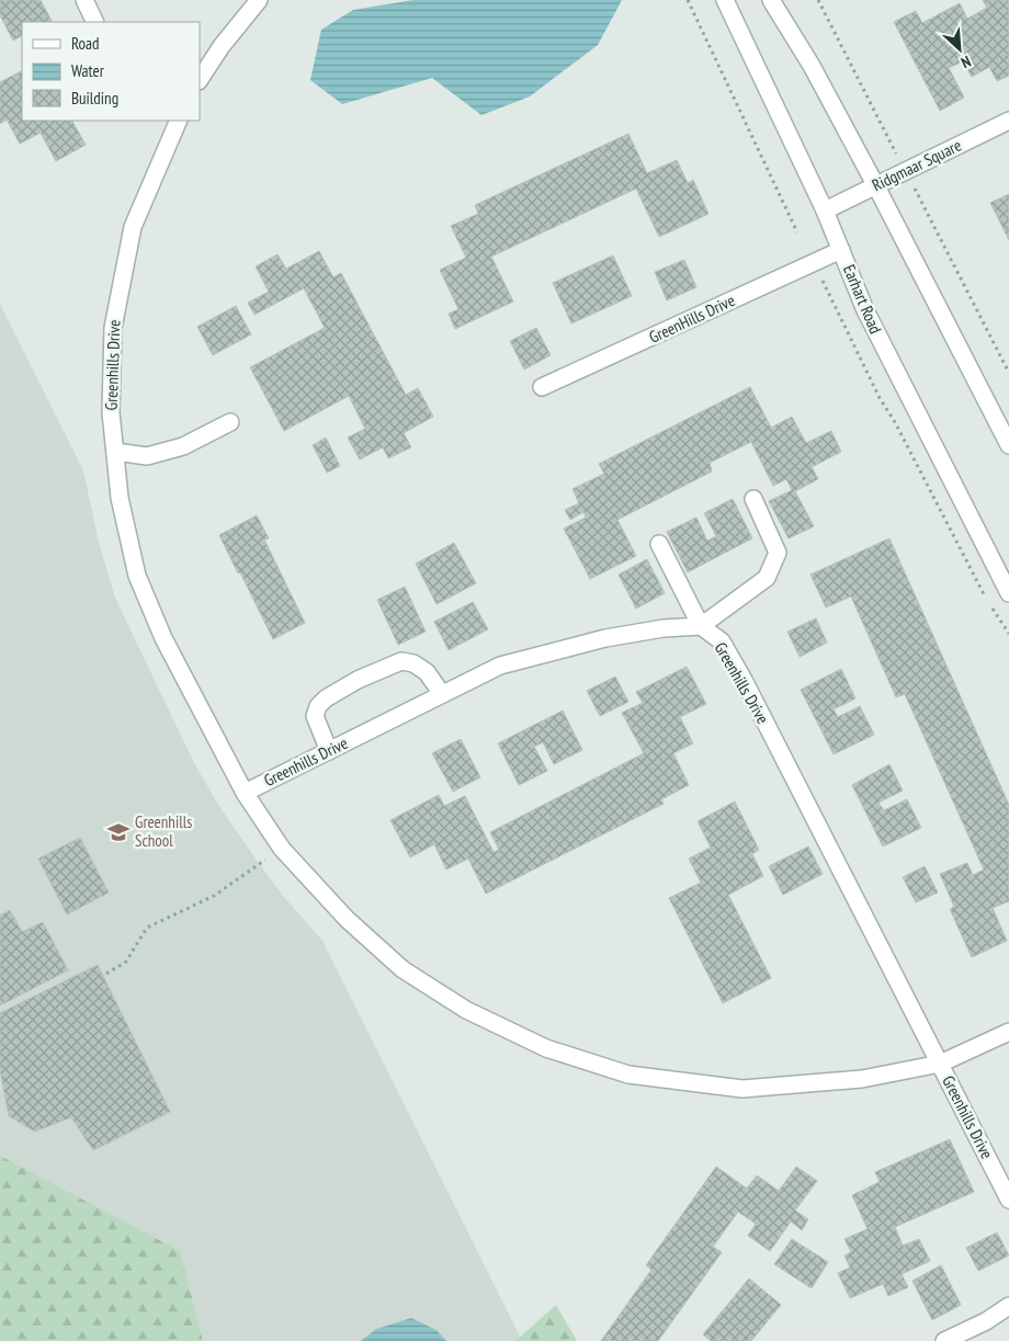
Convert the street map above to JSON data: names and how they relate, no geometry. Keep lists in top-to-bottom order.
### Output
{
  "streets": {
    "street": [
      "Ridgmaar Square",
      "Earhart Road",
      "GreenHills Drive",
      "Greenhills Drive"
    ]
  },
  "crossings": [
    ["Ridgmaar Square", "Earhart Road"],
    ["Earhart Road", "GreenHills Drive"]
  ],
  "places": {
    "school or university": ["Greenhills School"]
  },
  "legend": ["Road", "Water", "Building"],
  "north": "bottom right"
}
